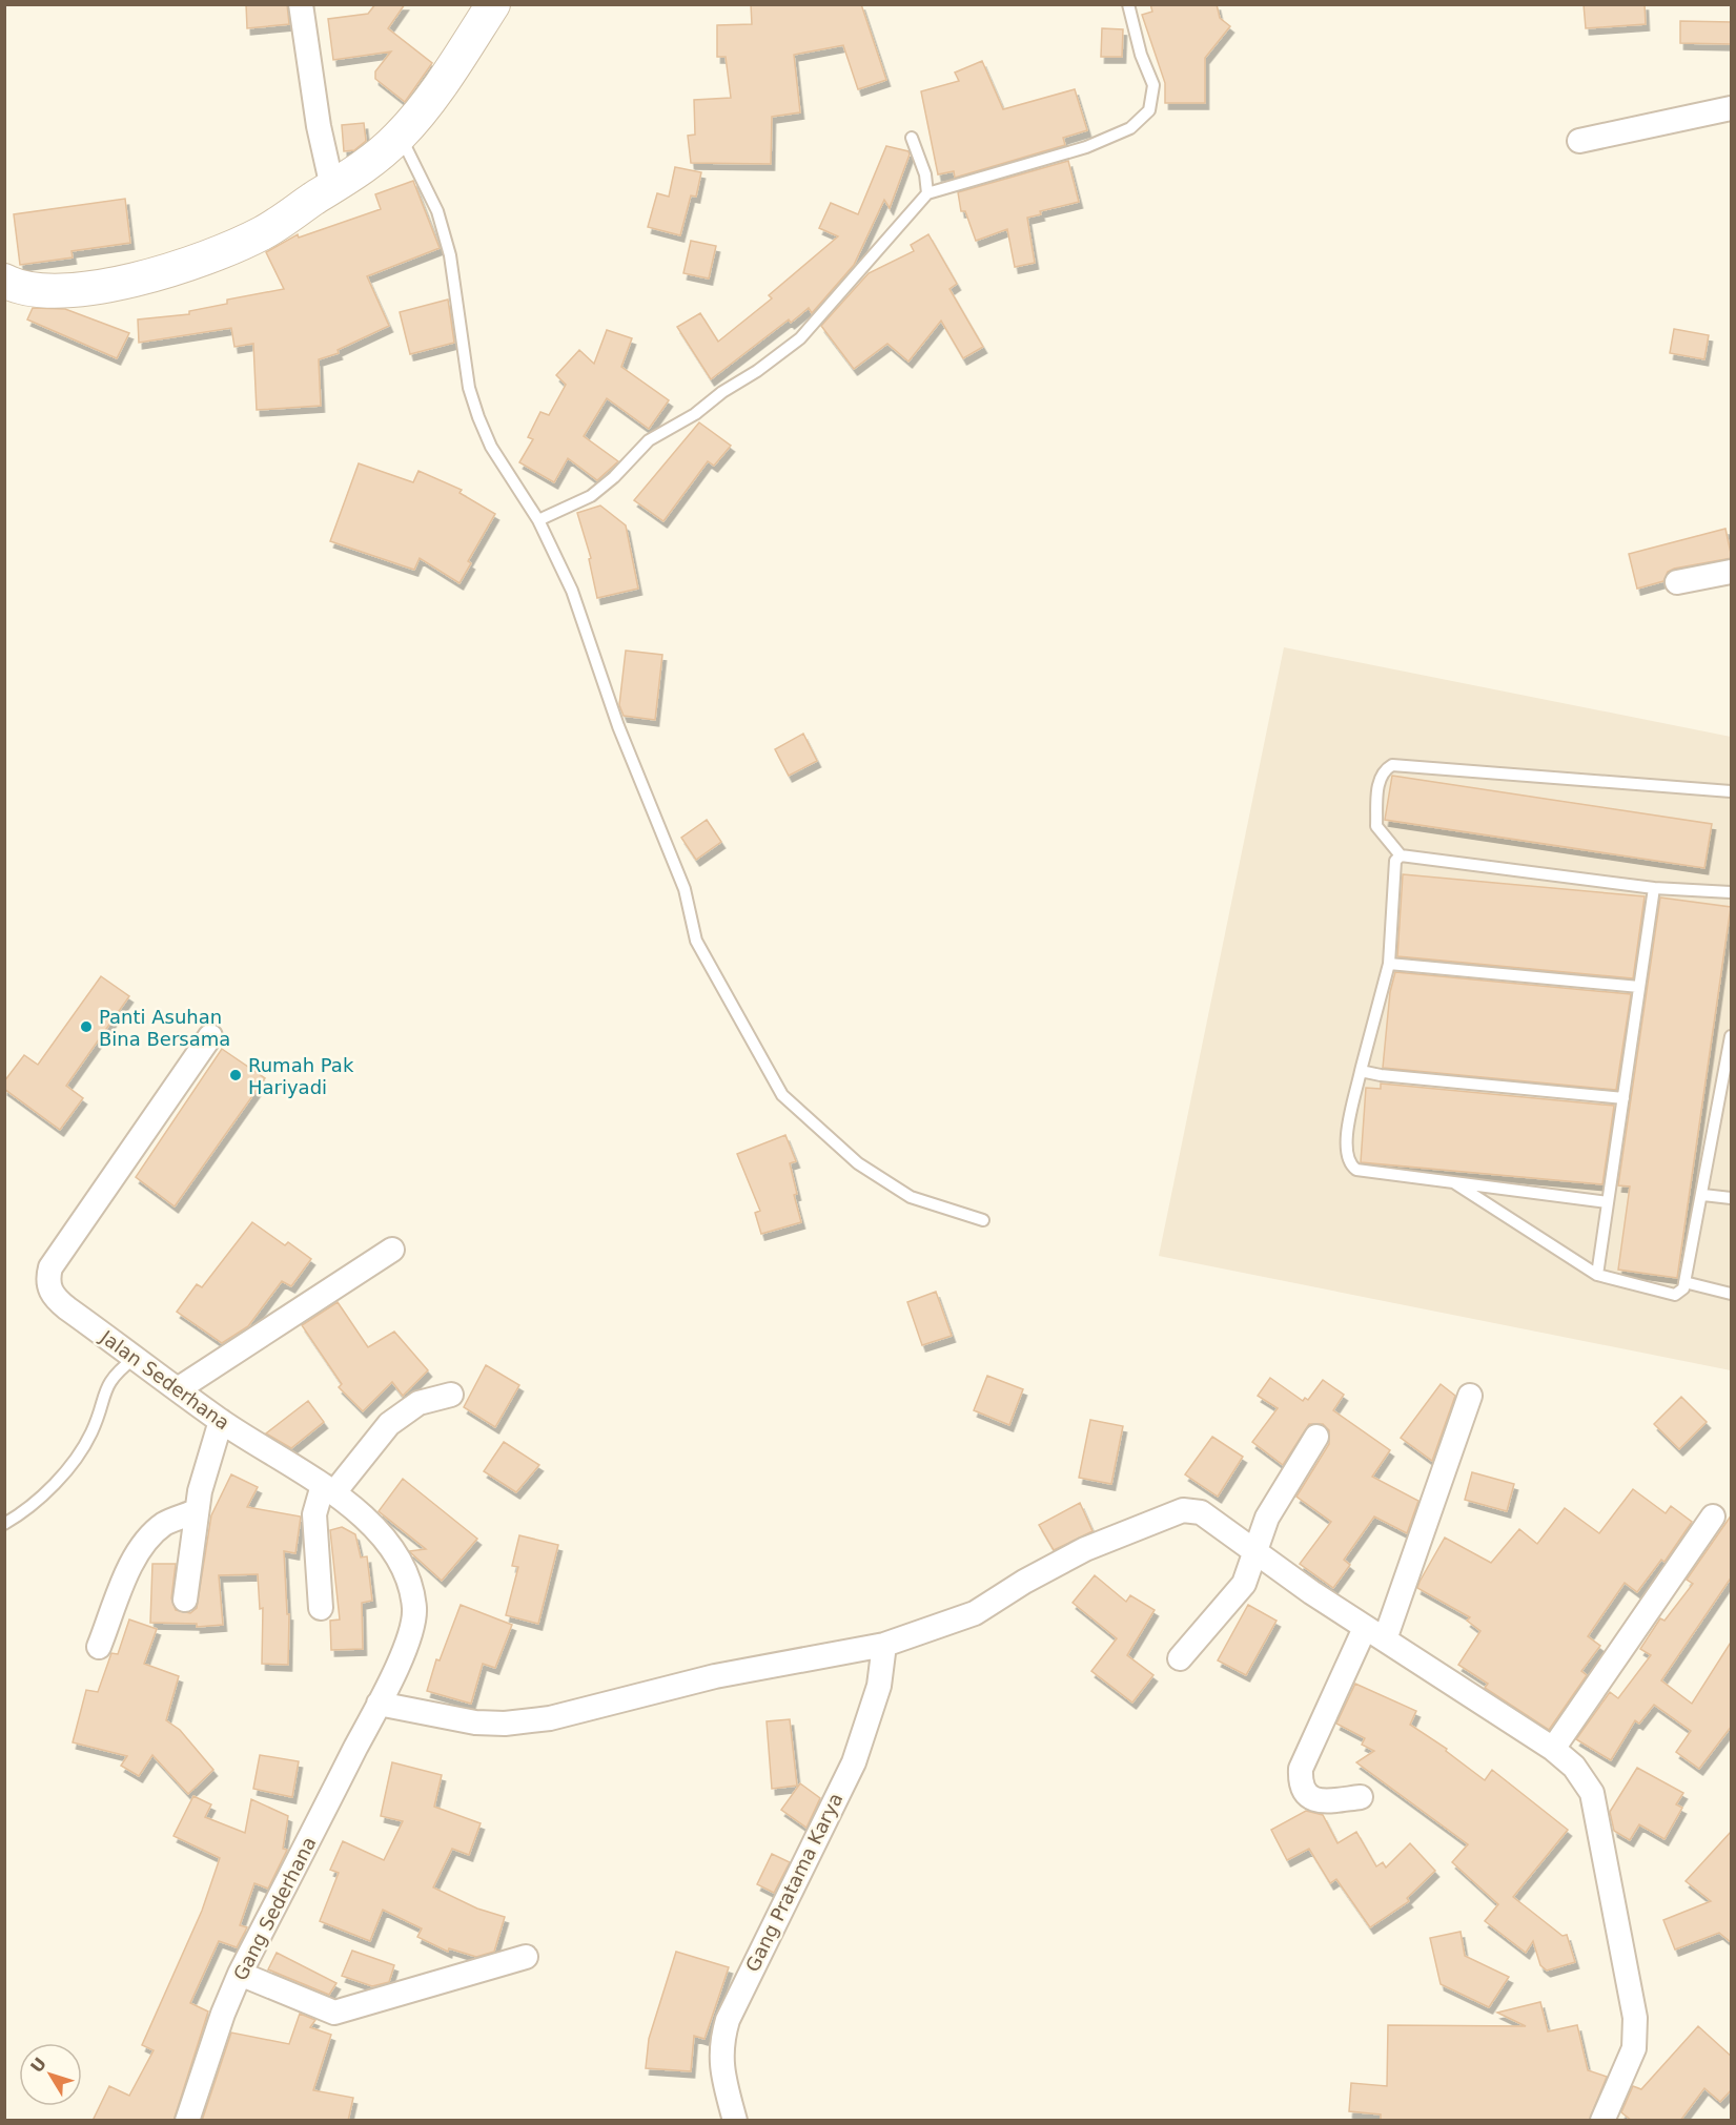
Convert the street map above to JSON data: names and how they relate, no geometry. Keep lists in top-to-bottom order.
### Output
{
  "streets": {
    "street": ["Jalan Sederhana", "Gang Pratama Karya", "Gang Sederhana"]
  },
  "crossings": [
    ["Jalan Sederhana", "Gang Sederhana"]
  ],
  "places": ["Panti Asuhan Bina Bersama", "Rumah Pak Hariyadi"],
  "north": "top left"
}
